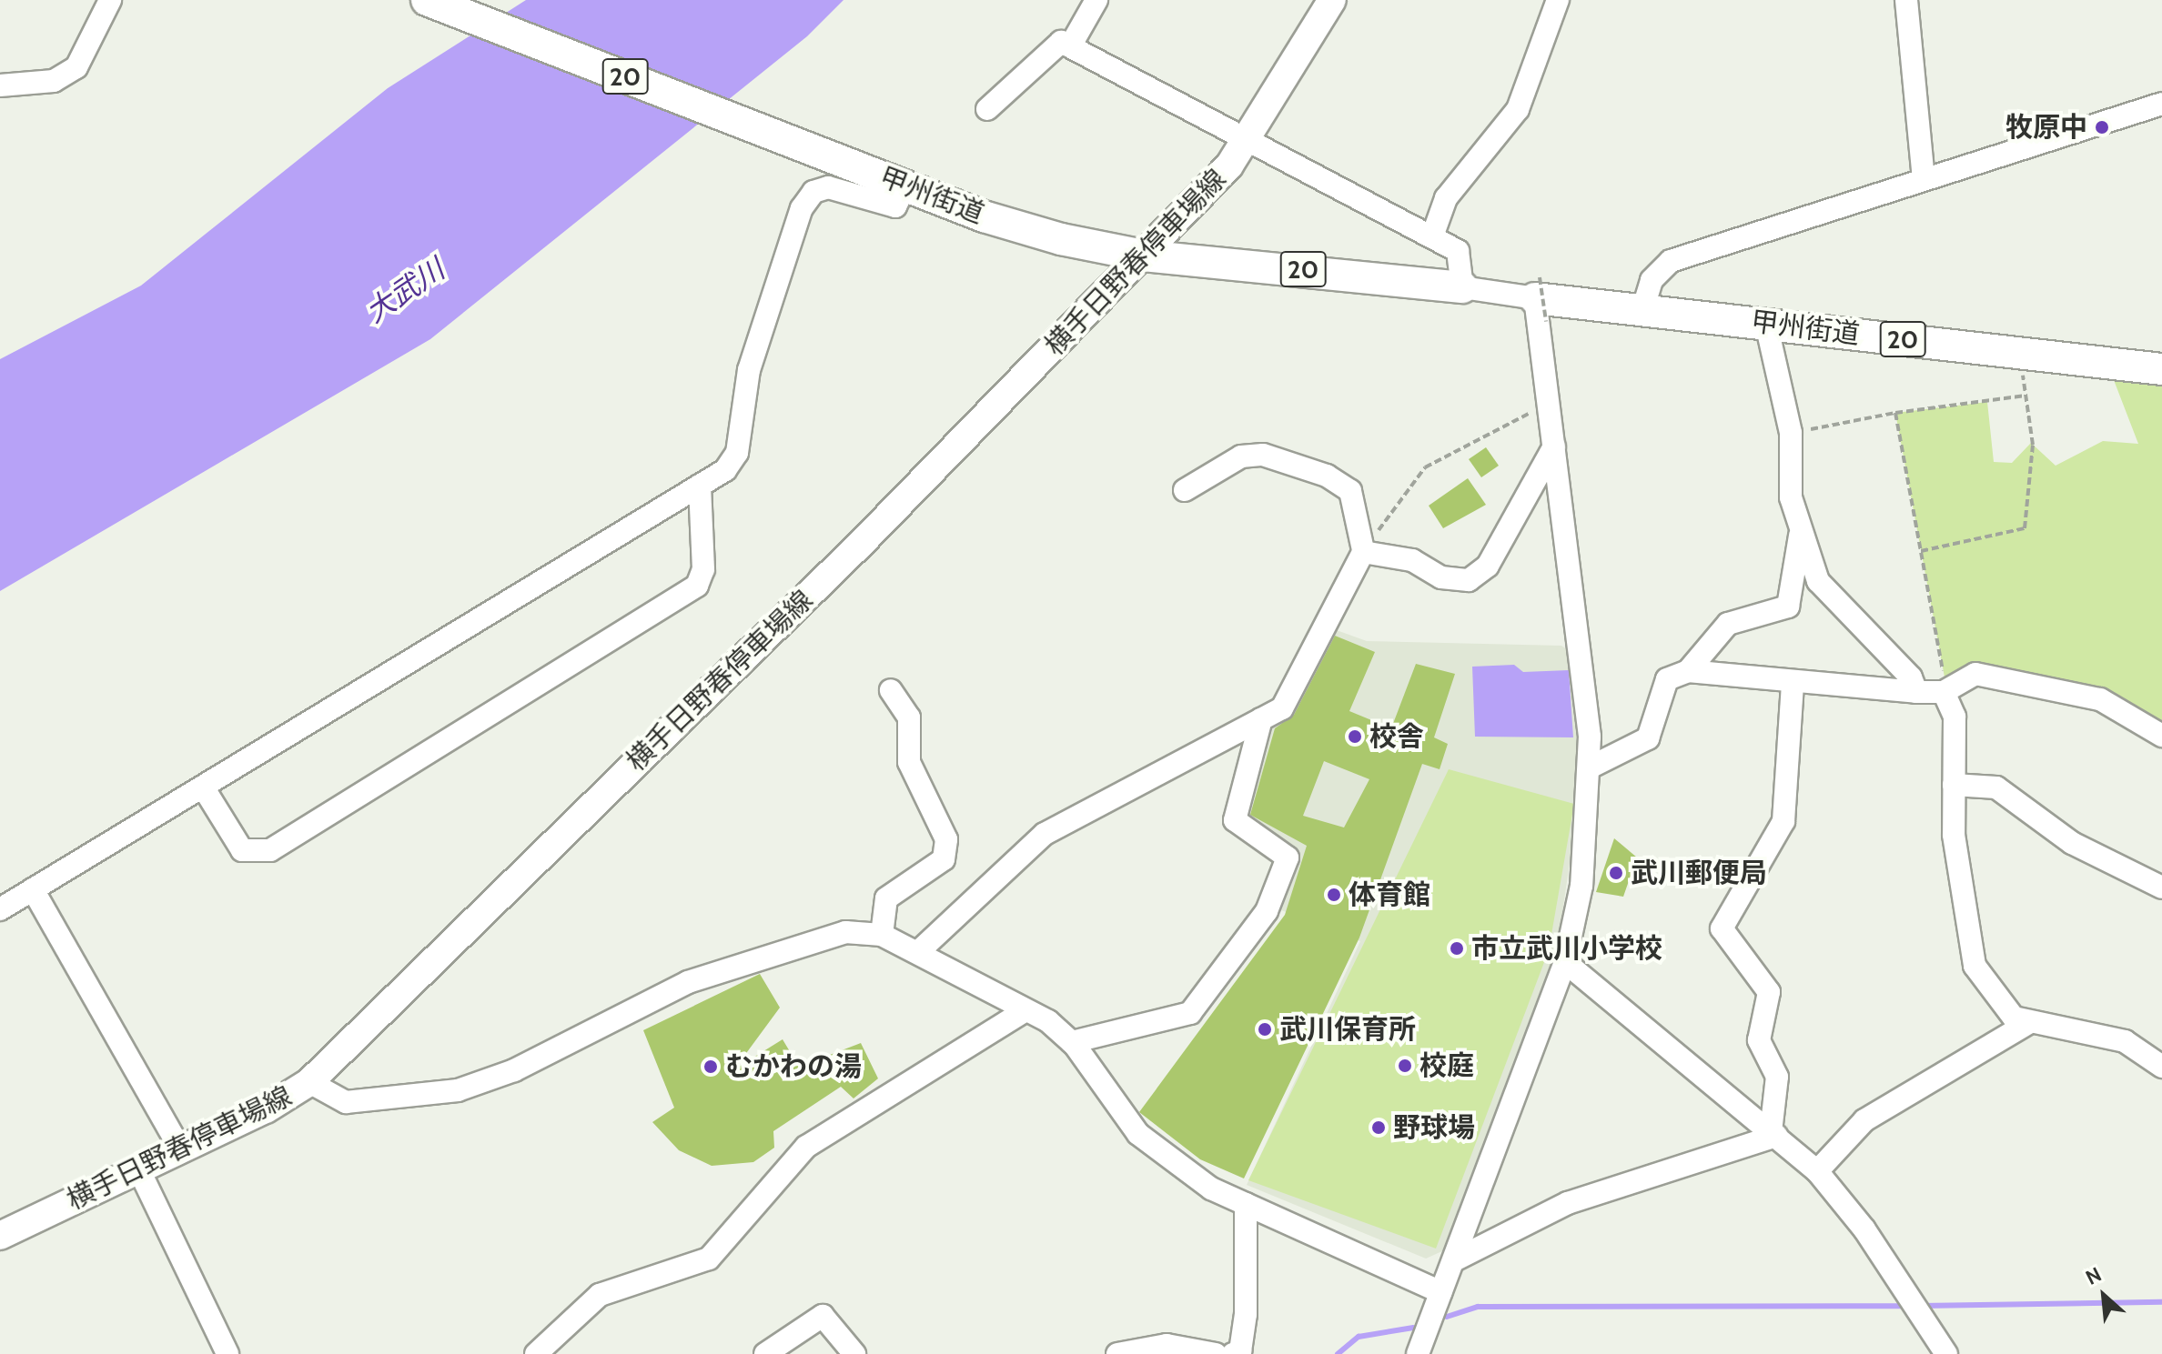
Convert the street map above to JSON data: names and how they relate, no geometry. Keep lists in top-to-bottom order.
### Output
{
  "streets": {
    "highway": ["20", "甲州街道"],
    "main road": ["横手日野春停車場線"]
  },
  "crossings": [
    ["甲州街道", "横手日野春停車場線"]
  ],
  "water": ["大武川"],
  "places": [
    "牧原中",
    "校舎",
    "武川郵便局",
    "体育館",
    "市立武川小学校",
    "武川保育所",
    "校庭",
    "むかわの湯",
    "野球場"
  ],
  "north": "top left"
}
